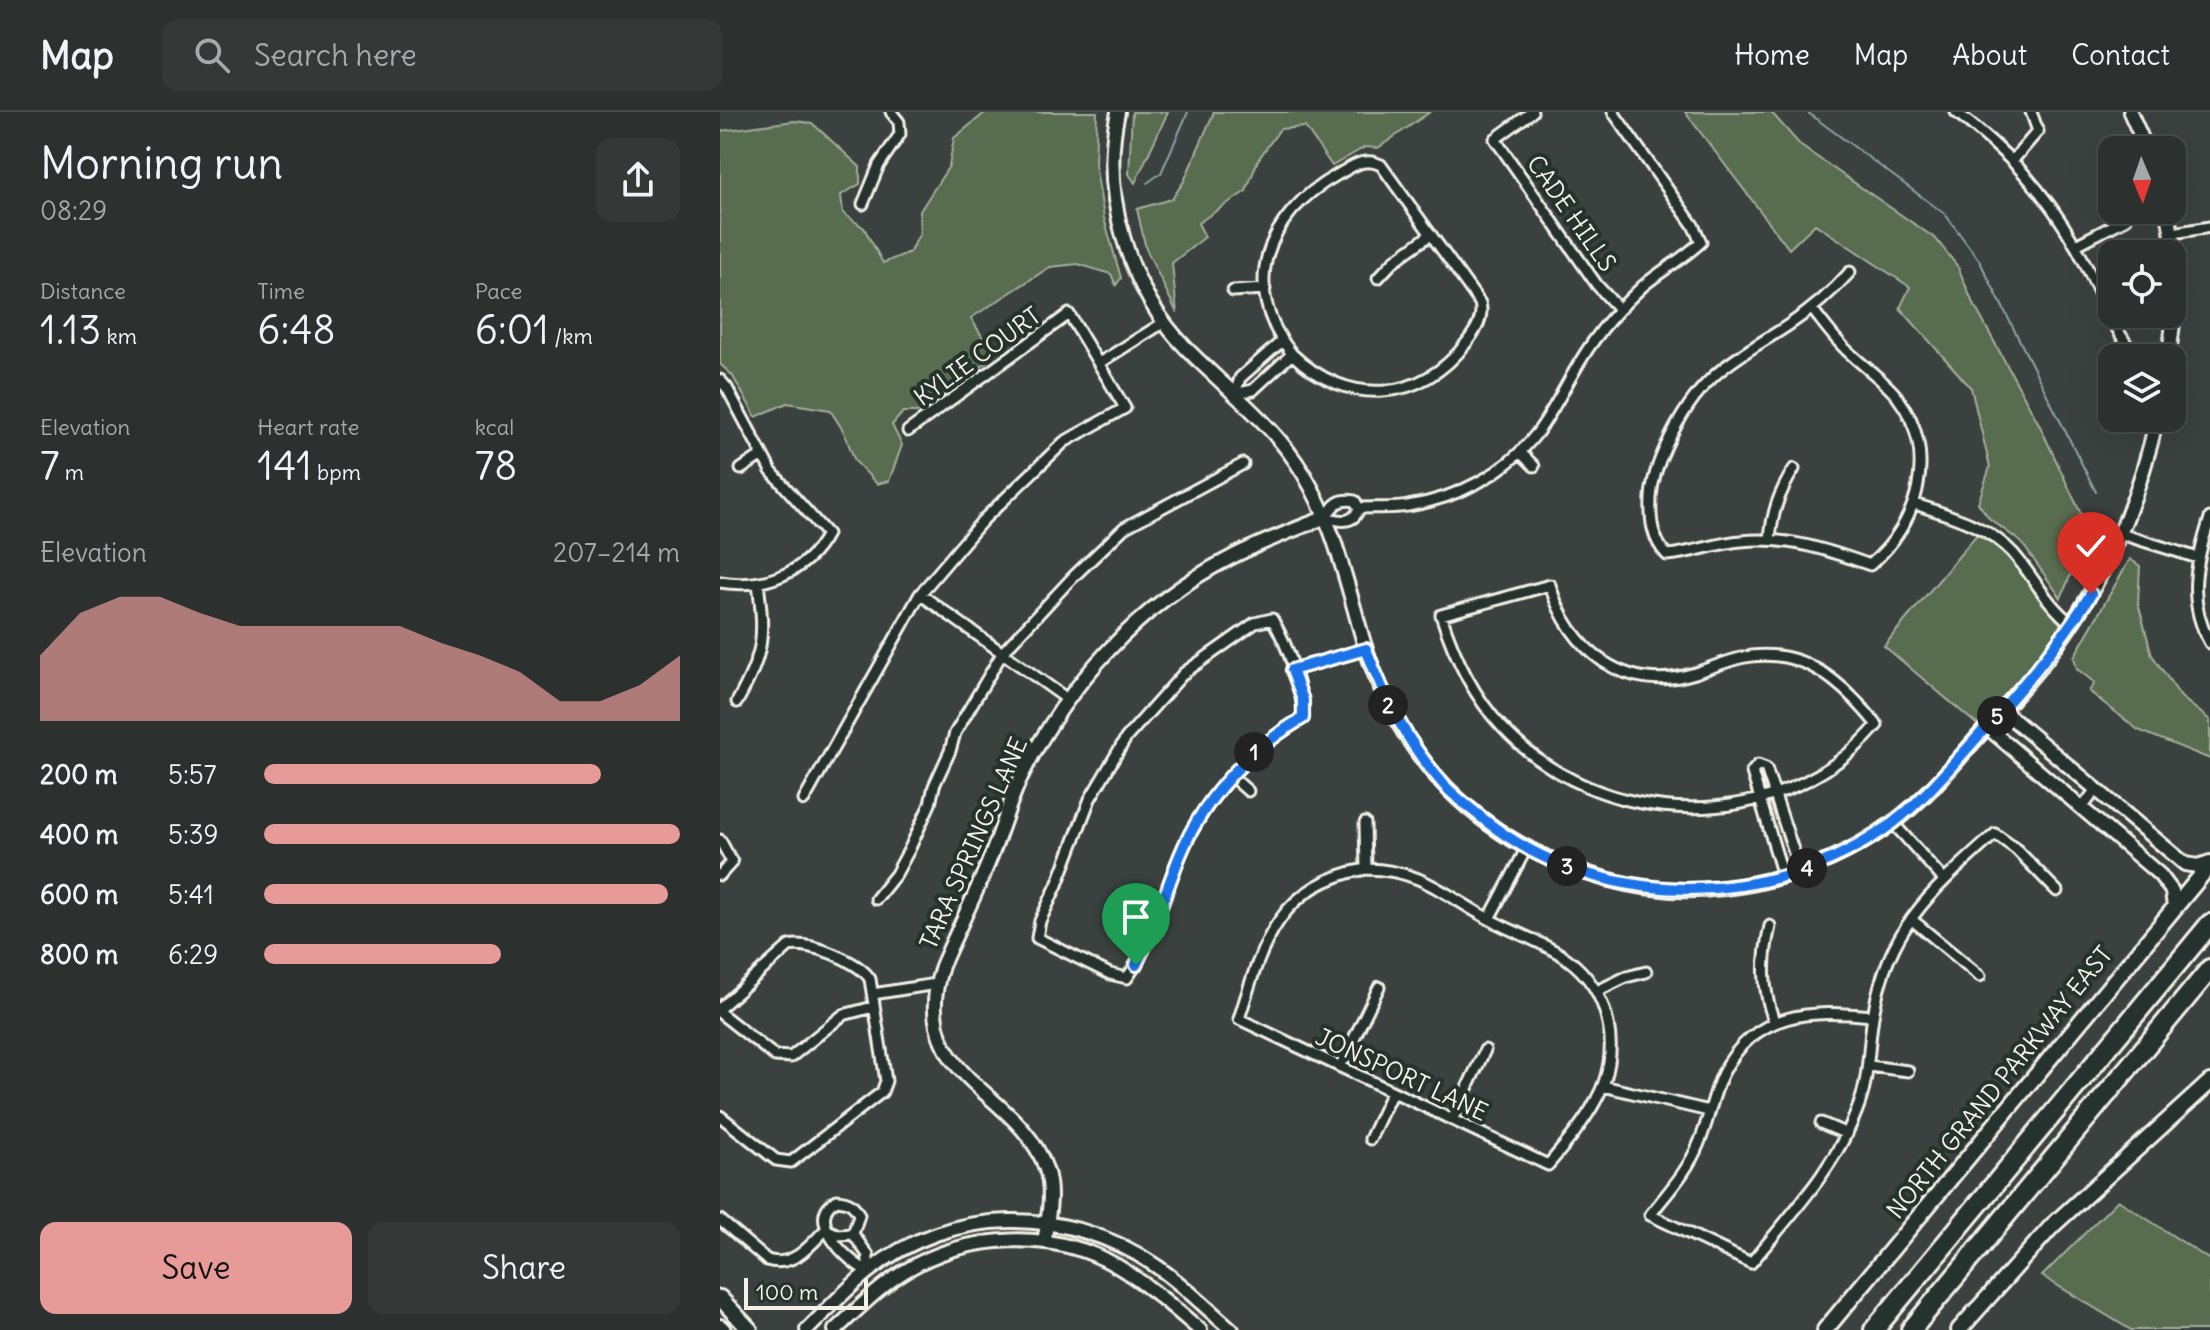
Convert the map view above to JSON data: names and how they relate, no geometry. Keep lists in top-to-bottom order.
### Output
{
  "streets": {
    "main road": ["NORTH GRAND PARKWAY EAST"],
    "street": [
      "CADE HILLS",
      "KYLIE COURT",
      "TARA SPRINGS LANE",
      "JONSPORT LANE"
    ]
  },
  "scale_bar": "100 m",
  "north": "bottom",
  "page": {
    "header": "Map",
    "search": "Search here",
    "nav": [
      "Home",
      "Map",
      "About",
      "Contact"
    ],
    "heading": ["Morning run", "08:29"],
    "stats": [
      ["Distance", "1.13 km"],
      ["Time", "6:48"],
      ["Pace", "6:01 /km"],
      ["Elevation", "7 m"],
      ["Heart rate", "141 bpm"],
      ["kcal", "78"]
    ],
    "chart": ["Elevation", "207–214 m"],
    "pins": [
      "2",
      "5",
      "1",
      "3",
      "4"
    ],
    "list": [
      {
        "name": "200 m",
        "note": "5:57"
      },
      {
        "name": "400 m",
        "note": "5:39"
      },
      {
        "name": "600 m",
        "note": "5:41"
      },
      {
        "name": "800 m",
        "note": "6:29"
      }
    ],
    "buttons": ["Save", "Share"],
    "scale": "100 m"
  }
}
